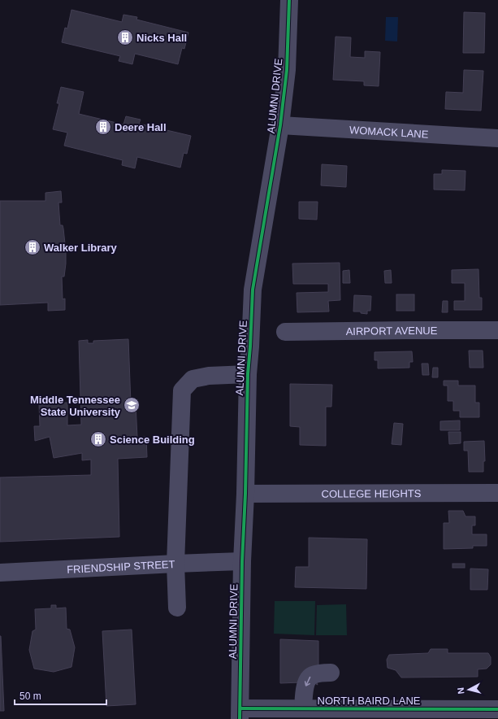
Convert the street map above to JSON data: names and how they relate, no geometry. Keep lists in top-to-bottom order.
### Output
{
  "streets": {
    "street": [
      "ALUMNI DRIVE",
      "WOMACK LANE",
      "AIRPORT AVENUE",
      "COLLEGE HEIGHTS",
      "FRIENDSHIP STREET",
      "NORTH BAIRD LANE"
    ]
  },
  "crossings": [
    ["ALUMNI DRIVE", "WOMACK LANE"],
    ["ALUMNI DRIVE", "COLLEGE HEIGHTS"],
    ["ALUMNI DRIVE", "FRIENDSHIP STREET"],
    ["ALUMNI DRIVE", "NORTH BAIRD LANE"]
  ],
  "places": {
    "building": [
      "Nicks Hall",
      "Deere Hall",
      "Walker Library",
      "Science Building"
    ],
    "school or university": ["Middle Tennessee State University"]
  },
  "scale_bar": "50 m",
  "north": "left"
}
